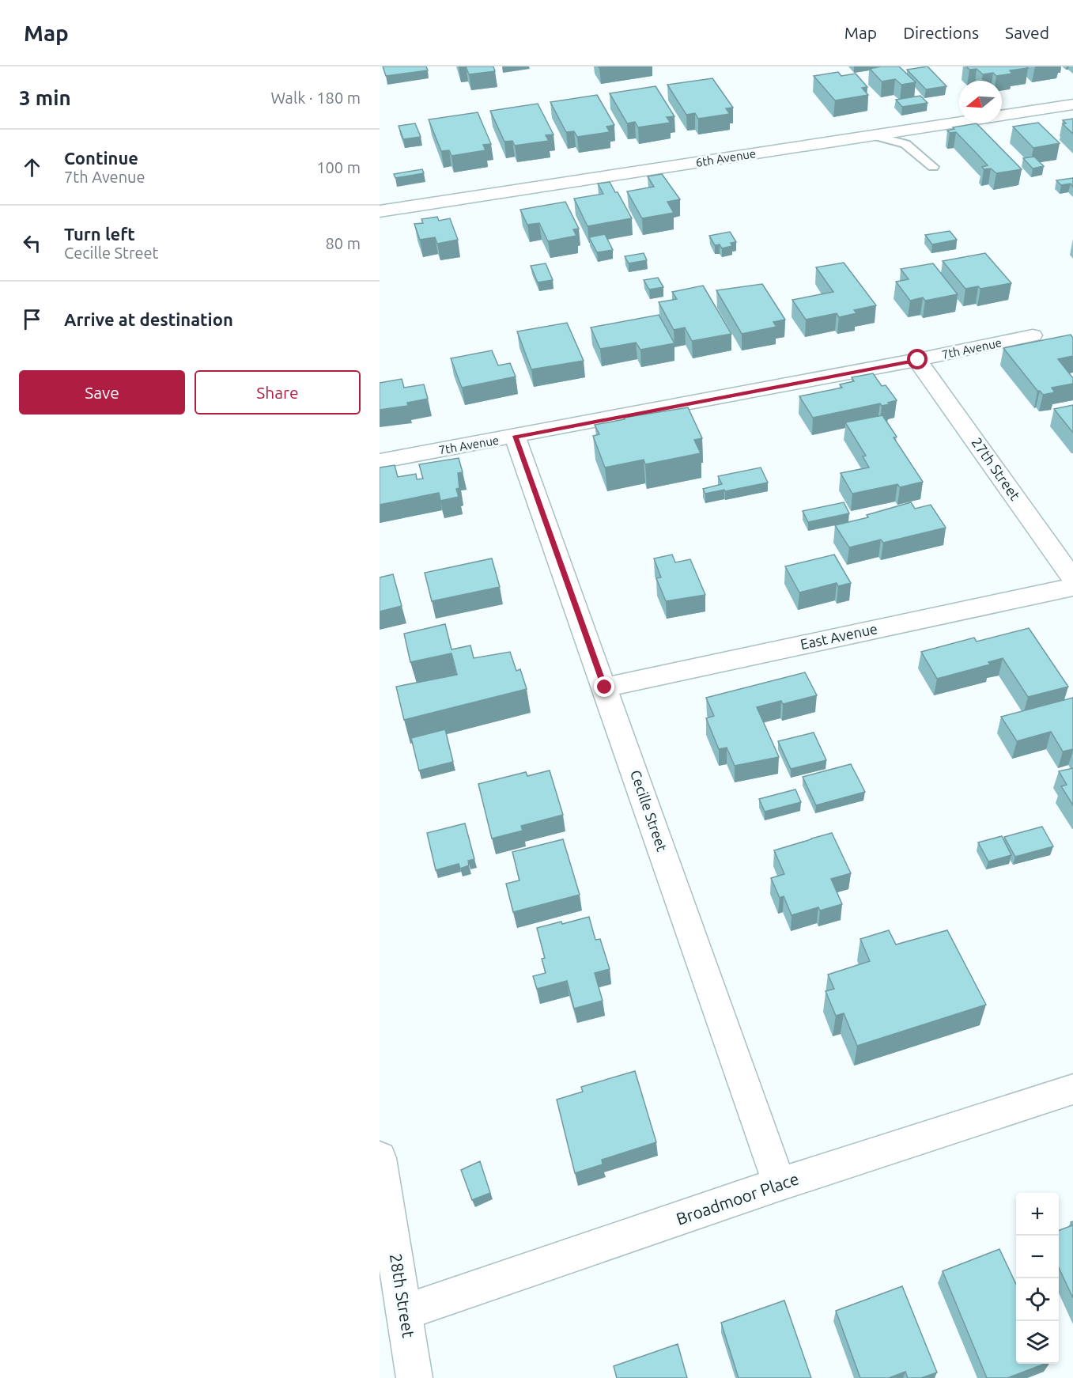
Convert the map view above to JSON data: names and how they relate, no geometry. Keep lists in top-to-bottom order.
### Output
{
  "streets": {
    "street": [
      "6th Avenue",
      "7th Avenue",
      "27th Street",
      "East Avenue",
      "Cecille Street",
      "Broadmoor Place",
      "28th Street"
    ]
  },
  "crossings": [
    ["7th Avenue", "27th Street"],
    ["7th Avenue", "Cecille Street"],
    ["East Avenue", "Cecille Street"],
    ["Cecille Street", "Broadmoor Place"],
    ["Broadmoor Place", "28th Street"]
  ],
  "north": "left",
  "page": {
    "header": "Map",
    "nav": ["Map", "Directions", "Saved"],
    "heading": ["3 min", "Walk · 180 m"],
    "list": [
      ["Continue", "7th Avenue", "100 m"],
      ["Turn left", "Cecille Street", "80 m"],
      "Arrive at destination"
    ],
    "buttons": ["Save", "Share"],
    "map_buttons": ["+", "−"]
  }
}
